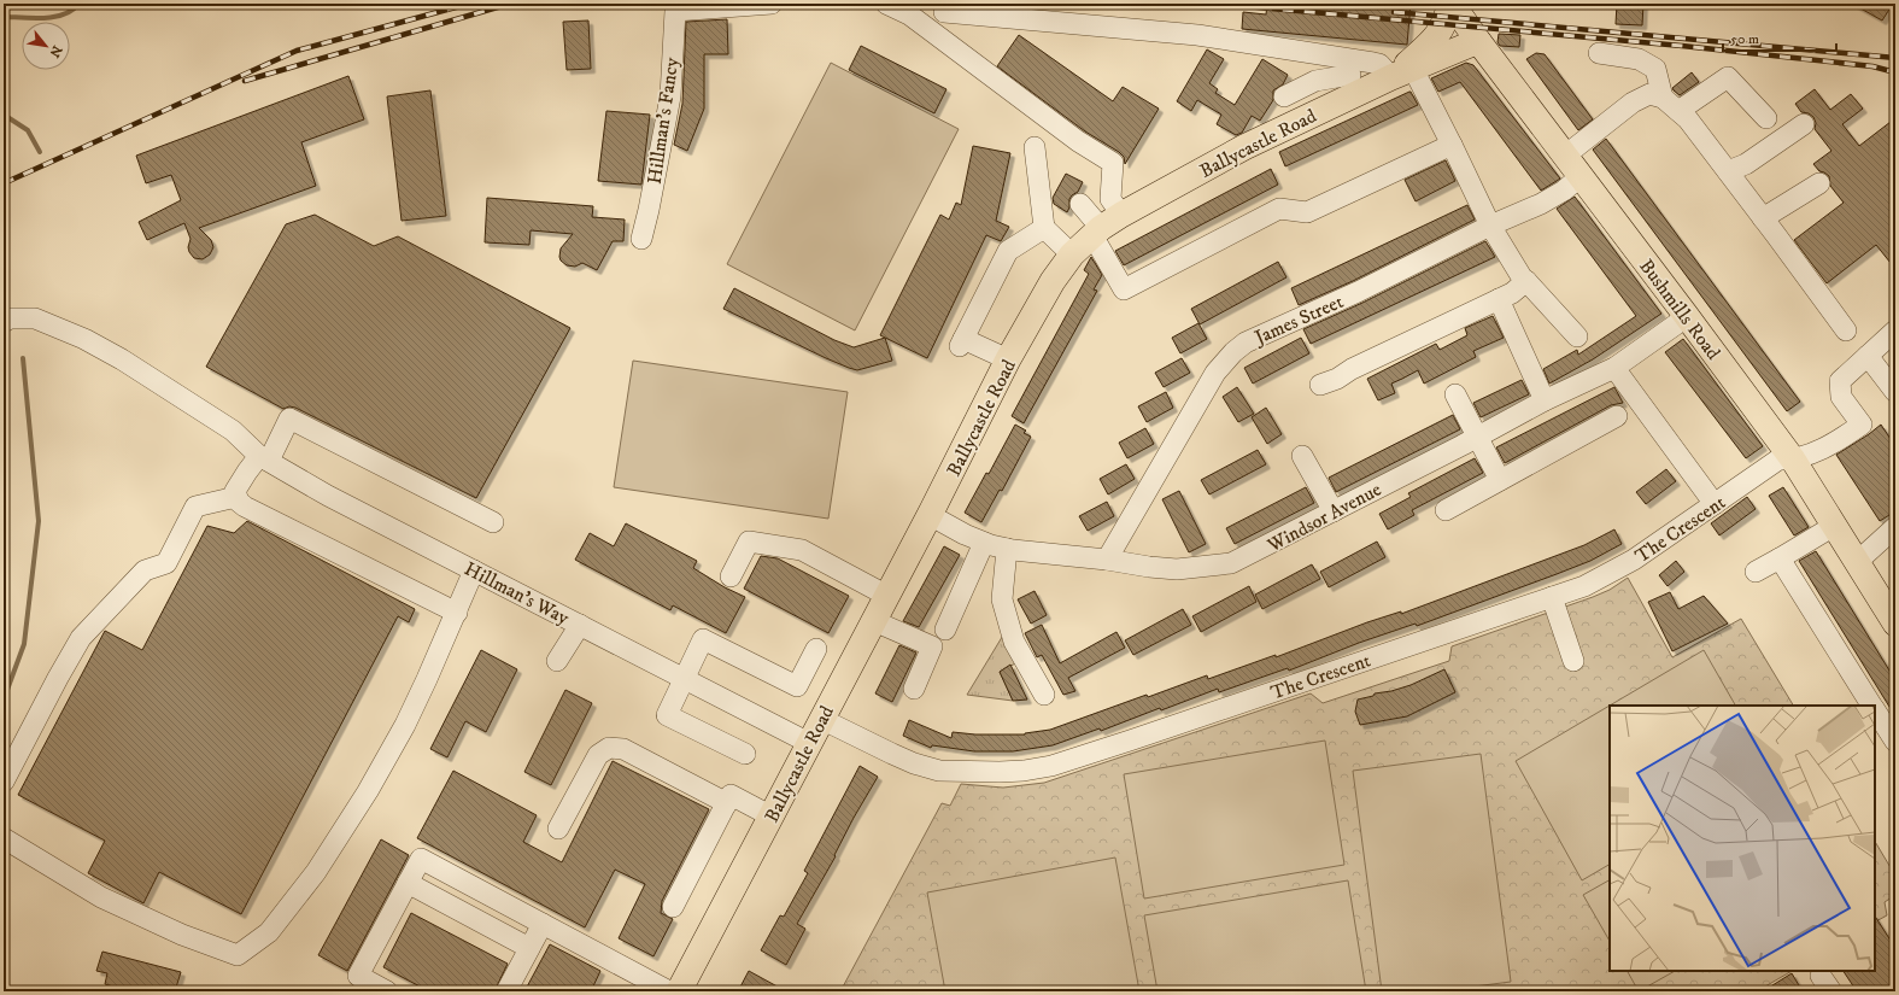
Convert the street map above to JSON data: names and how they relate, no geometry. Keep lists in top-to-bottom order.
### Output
{
  "streets": {
    "main road": ["Ballycastle Road", "Bushmills Road"],
    "street": [
      "Hillman's Fancy",
      "James Street",
      "Windsor Avenue",
      "The Crescent",
      "Hillman's Way"
    ]
  },
  "crossings": [
    ["Ballycastle Road", "Bushmills Road"],
    ["Ballycastle Road", "Windsor Avenue"],
    ["Ballycastle Road", "The Crescent"],
    ["Ballycastle Road", "Hillman's Way"],
    ["Bushmills Road", "James Street"],
    ["Bushmills Road", "Windsor Avenue"],
    ["Bushmills Road", "The Crescent"],
    ["James Street", "Windsor Avenue"]
  ],
  "scale_bar": "50 m",
  "north": "bottom right"
}
